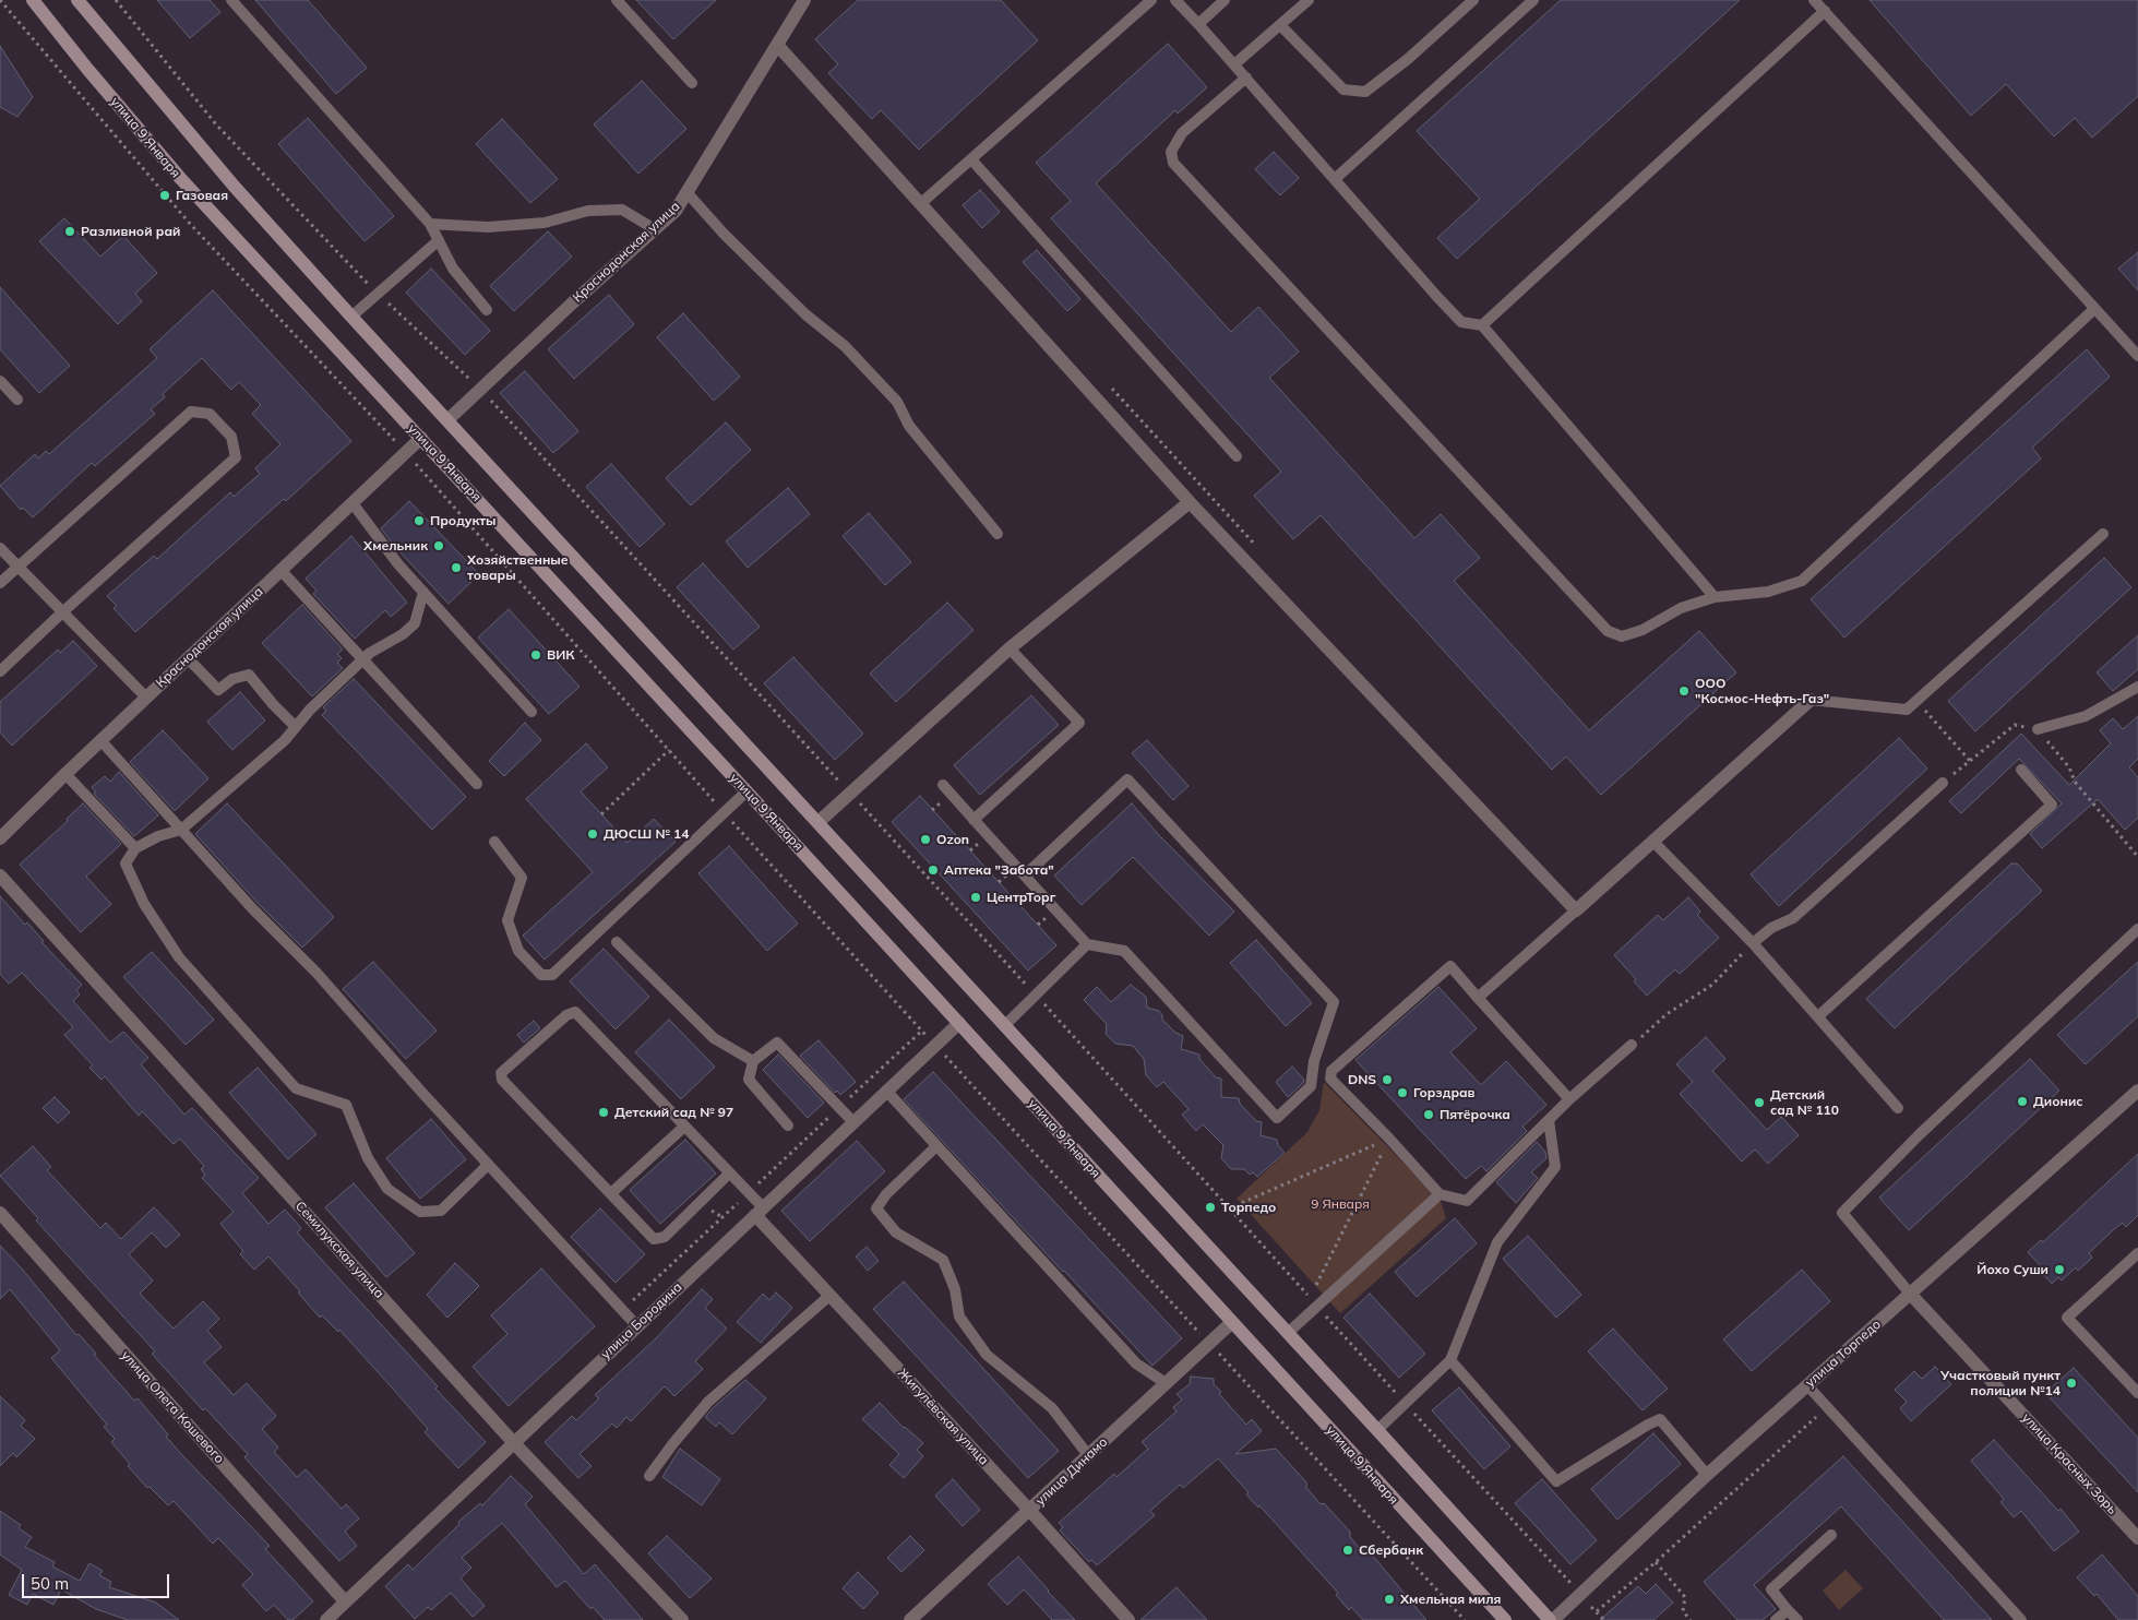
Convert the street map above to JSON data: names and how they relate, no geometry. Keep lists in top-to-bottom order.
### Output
{
  "streets": {
    "main road": ["улица 9 Января"],
    "street": [
      "Краснодонская улица",
      "Семилукская улица",
      "улица Бородина",
      "улица Торпедо",
      "улица Олега Кошевого",
      "Жигулёвская улица",
      "улица Красных Зорь",
      "улица Динамо"
    ]
  },
  "crossings": [
    ["улица 9 Января", "Краснодонская улица"],
    ["улица 9 Января", "улица Бородина"],
    ["улица 9 Января", "улица Динамо"],
    ["Семилукская улица", "улица Бородина"],
    ["улица Бородина", "улица Олега Кошевого"],
    ["улица Бородина", "Жигулёвская улица"],
    ["улица Торпедо", "улица Красных Зорь"],
    ["Жигулёвская улица", "улица Динамо"]
  ],
  "parks": ["9 Января"],
  "places": [
    "Газовая",
    "Разливной рай",
    "Продукты",
    "Хмельник",
    "Хозяйственные товары",
    "ВИК",
    "ООО \"Космос-Нефть-Газ\"",
    "ДЮСШ № 14",
    "Ozon",
    "Аптека \"Забота\"",
    "ЦентрТорг",
    "DNS",
    "Горздрав",
    "Дионис",
    "Детский сад № 110",
    "Детский сад № 97",
    "Пятёрочка",
    "Торпедо",
    "Йохо Суши",
    "Участковый пункт полиции №14",
    "Сбербанк",
    "Хмельная миля"
  ],
  "scale_bar": "50 m"
}
